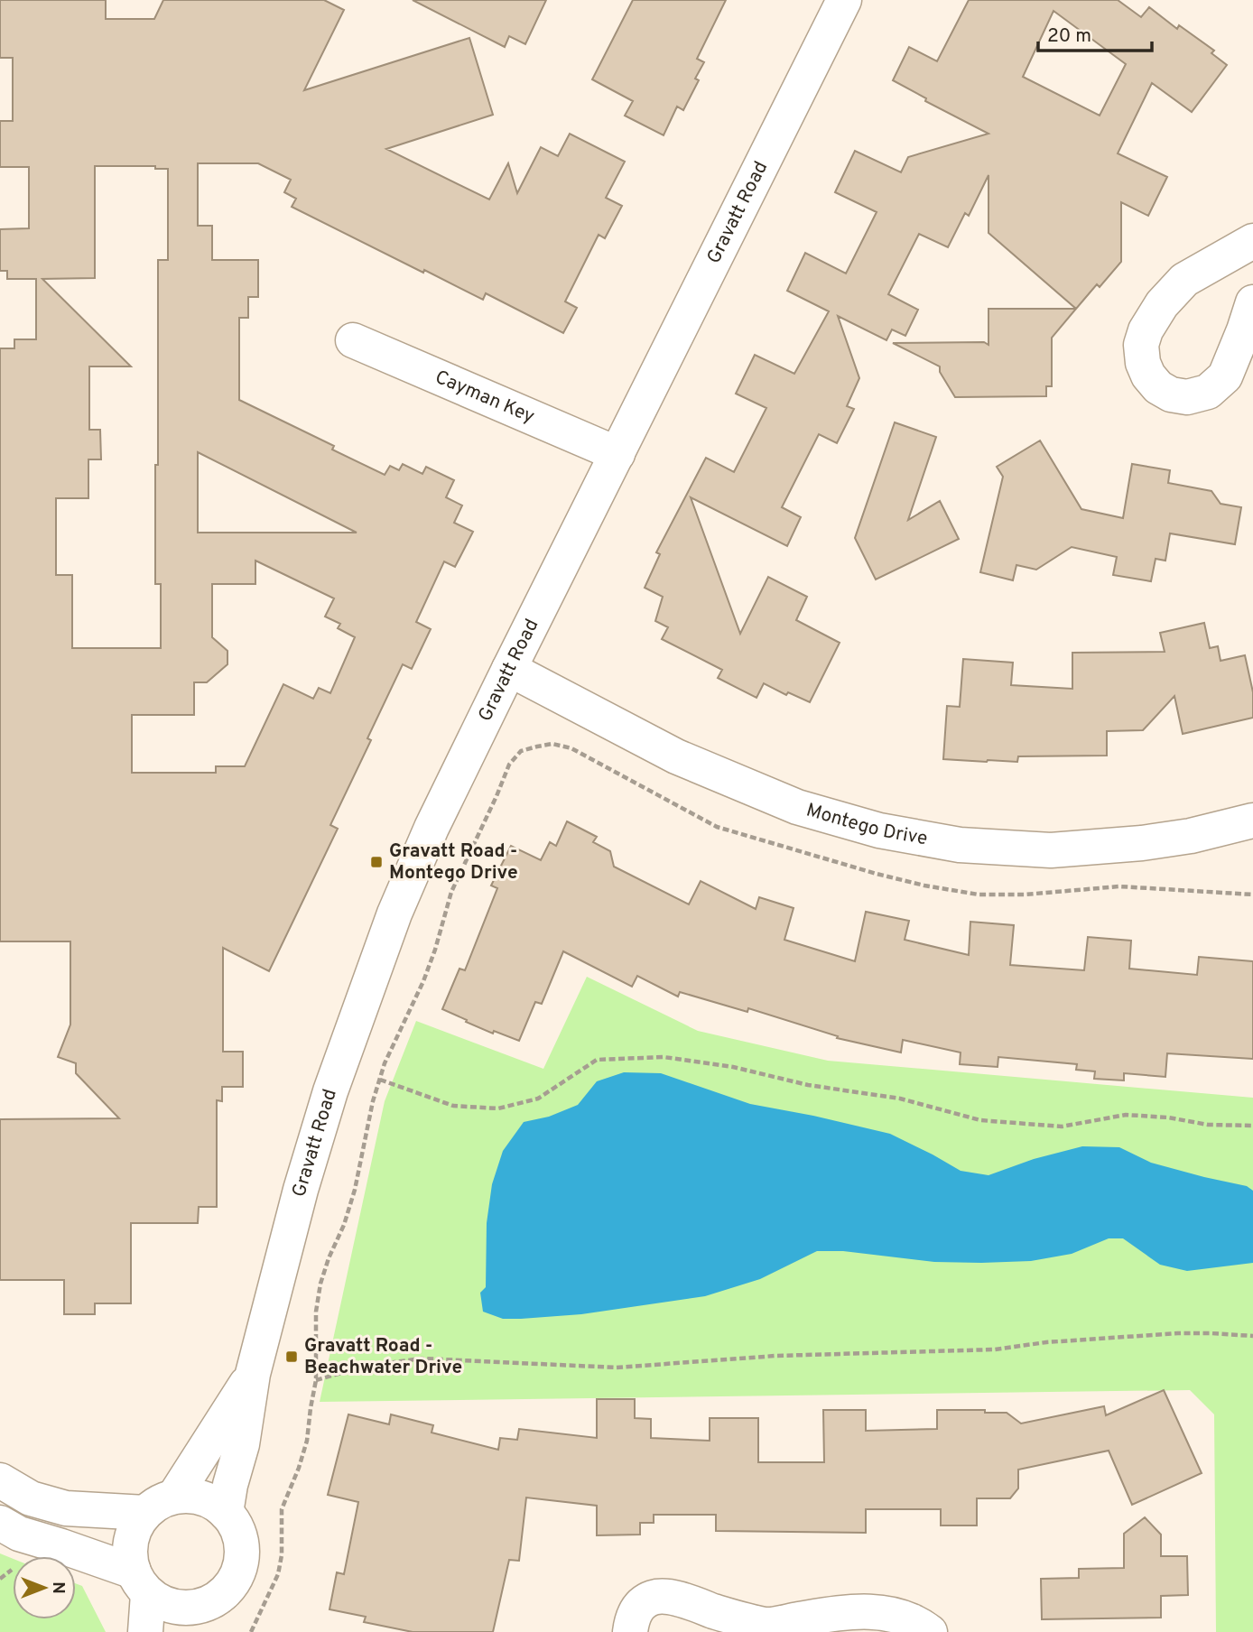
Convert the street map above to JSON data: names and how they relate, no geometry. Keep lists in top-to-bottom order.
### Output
{
  "streets": {
    "street": ["Gravatt Road", "Cayman Key", "Montego Drive"]
  },
  "crossings": [
    ["Gravatt Road", "Cayman Key"],
    ["Gravatt Road", "Montego Drive"]
  ],
  "places": {
    "transit": ["Gravatt Road - Montego Drive", "Gravatt Road - Beachwater Drive"]
  },
  "scale_bar": "20 m",
  "north": "right"
}
